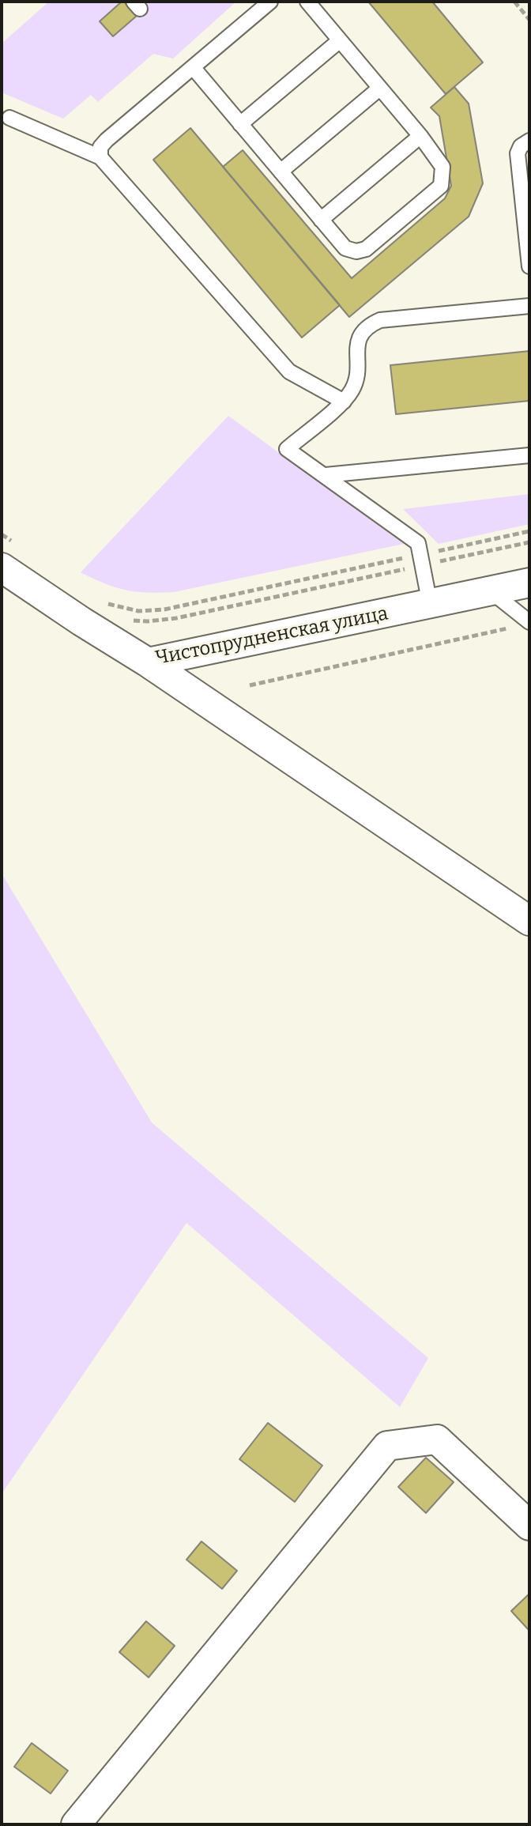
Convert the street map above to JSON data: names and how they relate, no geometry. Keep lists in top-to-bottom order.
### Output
{
  "streets": {
    "street": ["Чистопрудненская улица"]
  }
}
